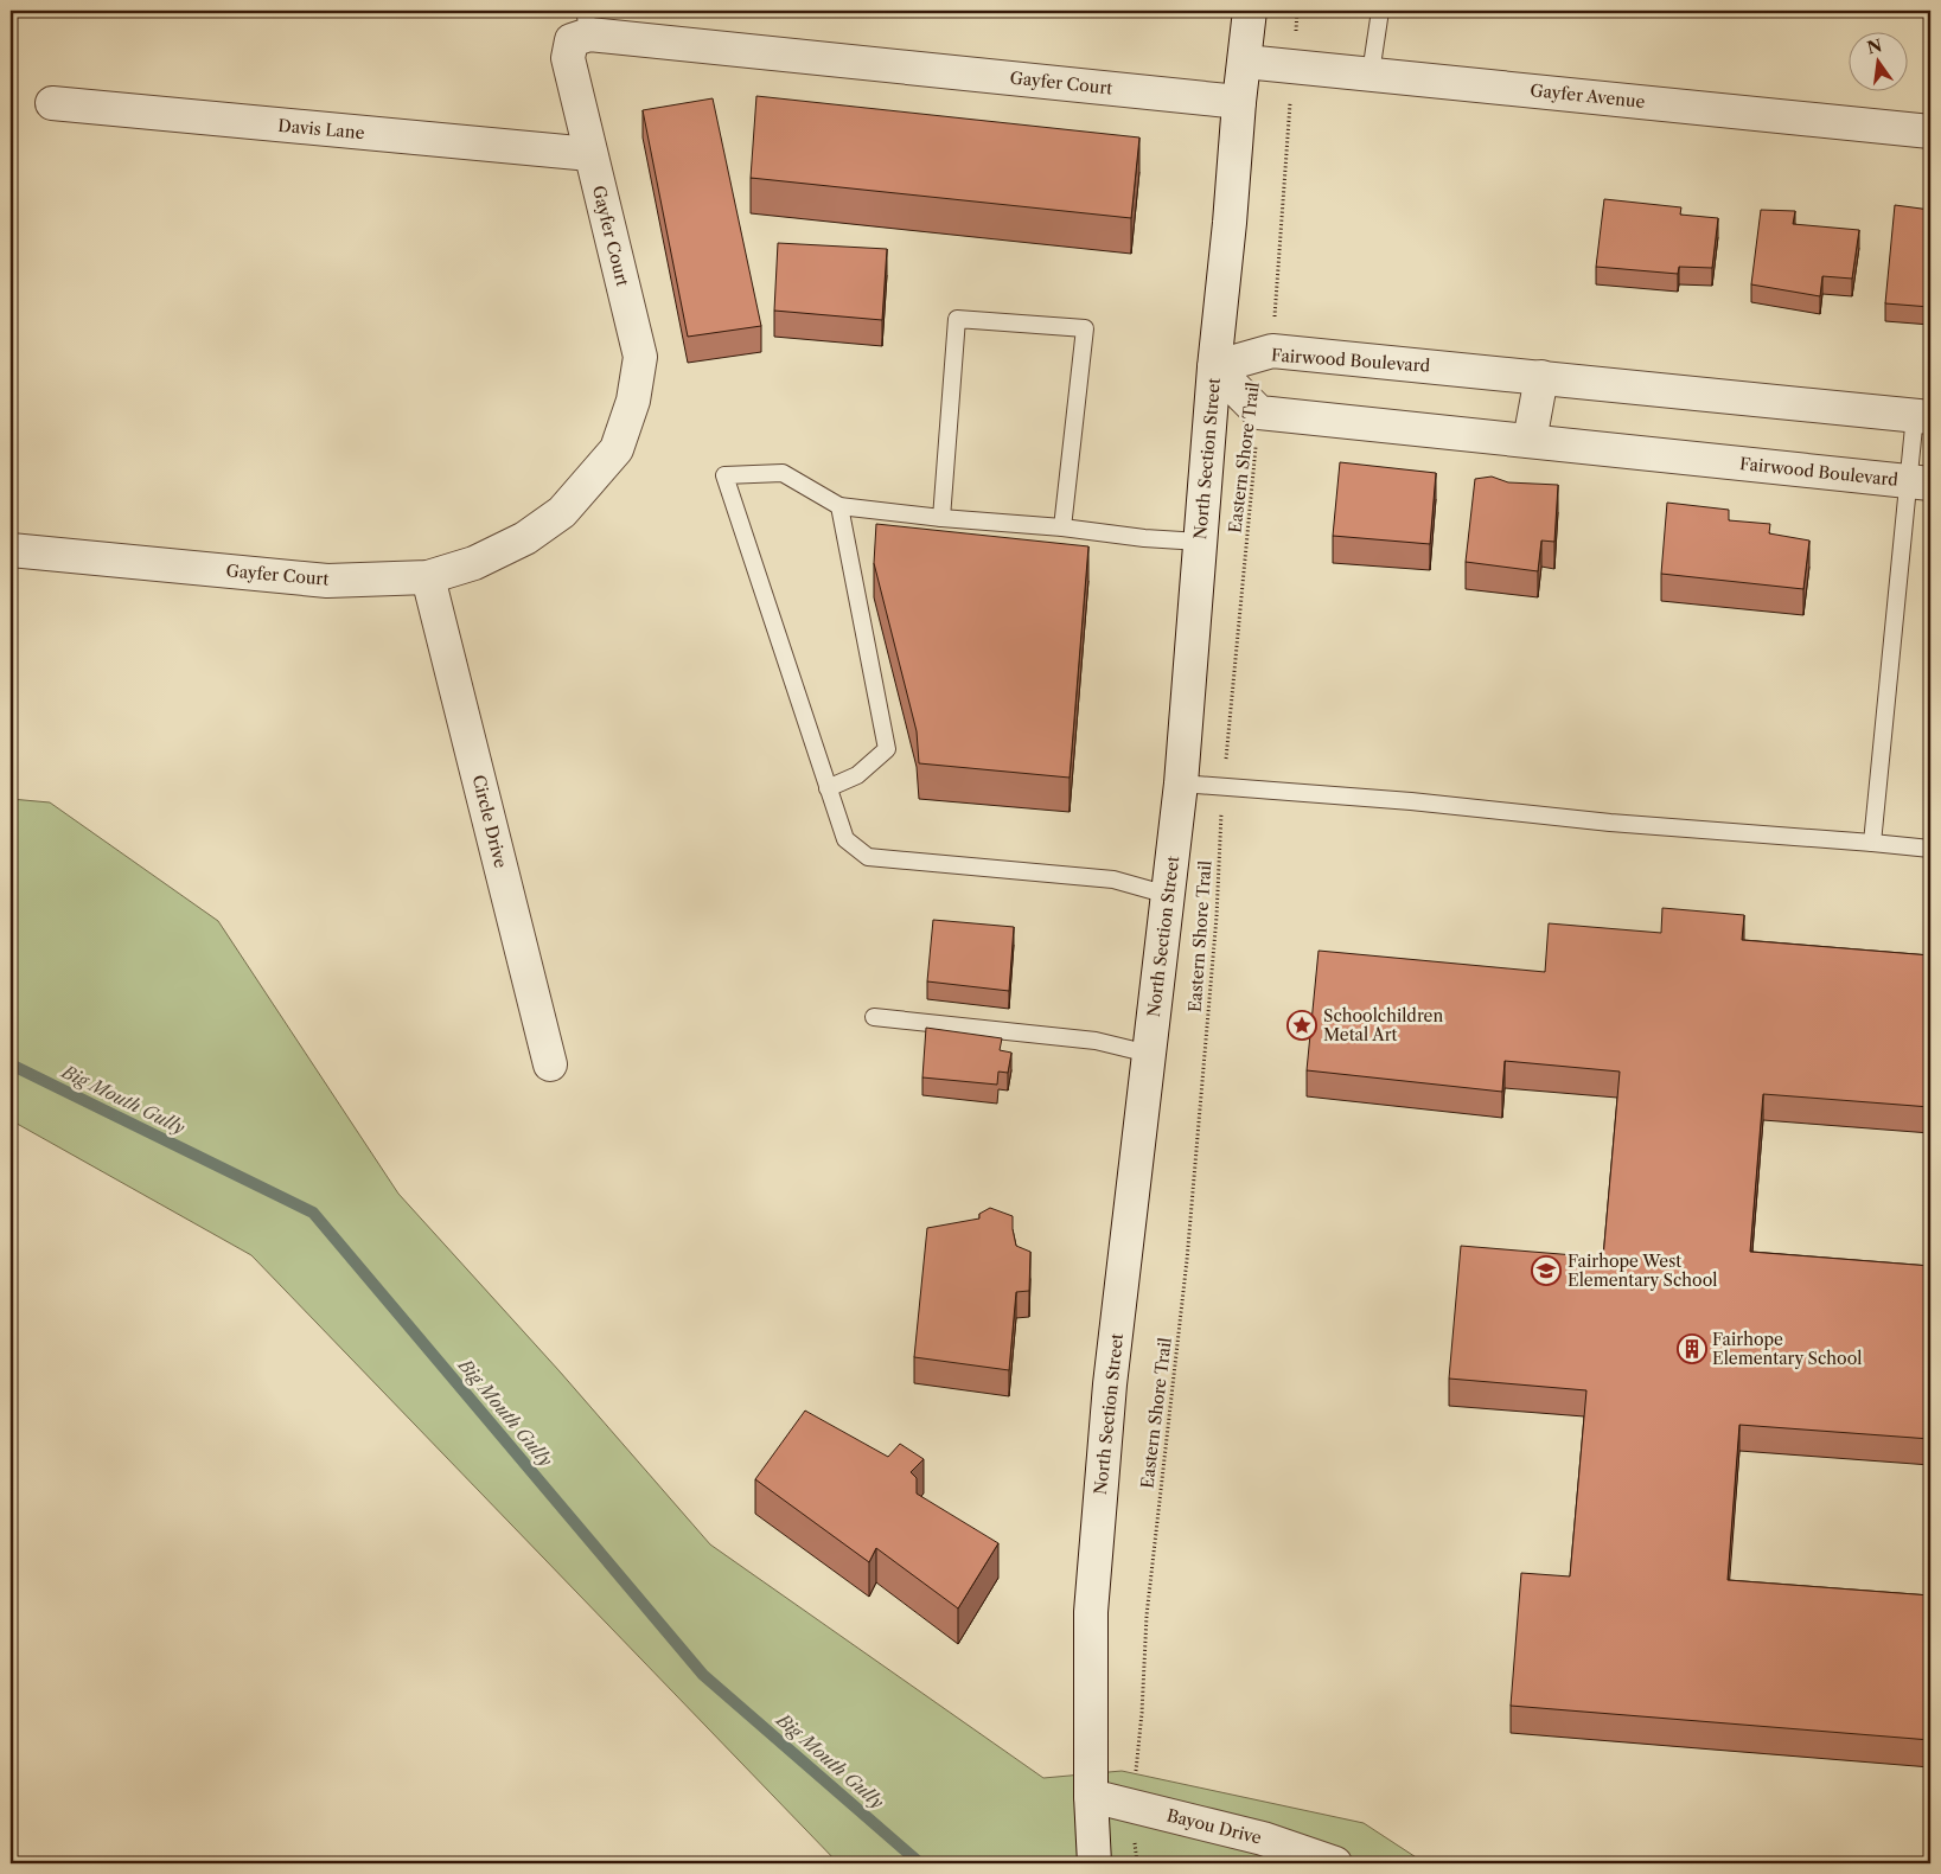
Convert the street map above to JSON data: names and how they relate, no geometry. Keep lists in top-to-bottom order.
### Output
{
  "streets": {
    "street": [
      "Gayfer Court",
      "Gayfer Avenue",
      "Davis Lane",
      "Fairwood Boulevard",
      "North Section Street",
      "Circle Drive",
      "Bayou Drive"
    ],
    "path": ["Eastern Shore Trail"]
  },
  "crossings": [
    ["Gayfer Court", "Davis Lane"],
    ["Gayfer Court", "North Section Street"],
    ["Gayfer Court", "Circle Drive"],
    ["Gayfer Avenue", "North Section Street"],
    ["Fairwood Boulevard", "Eastern Shore Trail"],
    ["Fairwood Boulevard", "North Section Street"],
    ["Eastern Shore Trail", "Bayou Drive"],
    ["North Section Street", "Bayou Drive"]
  ],
  "water": ["Big Mouth Gully"],
  "places": {
    "place": ["Schoolchildren Metal Art"],
    "school or university": ["Fairhope West Elementary School"],
    "building": ["Fairhope Elementary School"]
  },
  "north": "top"
}
